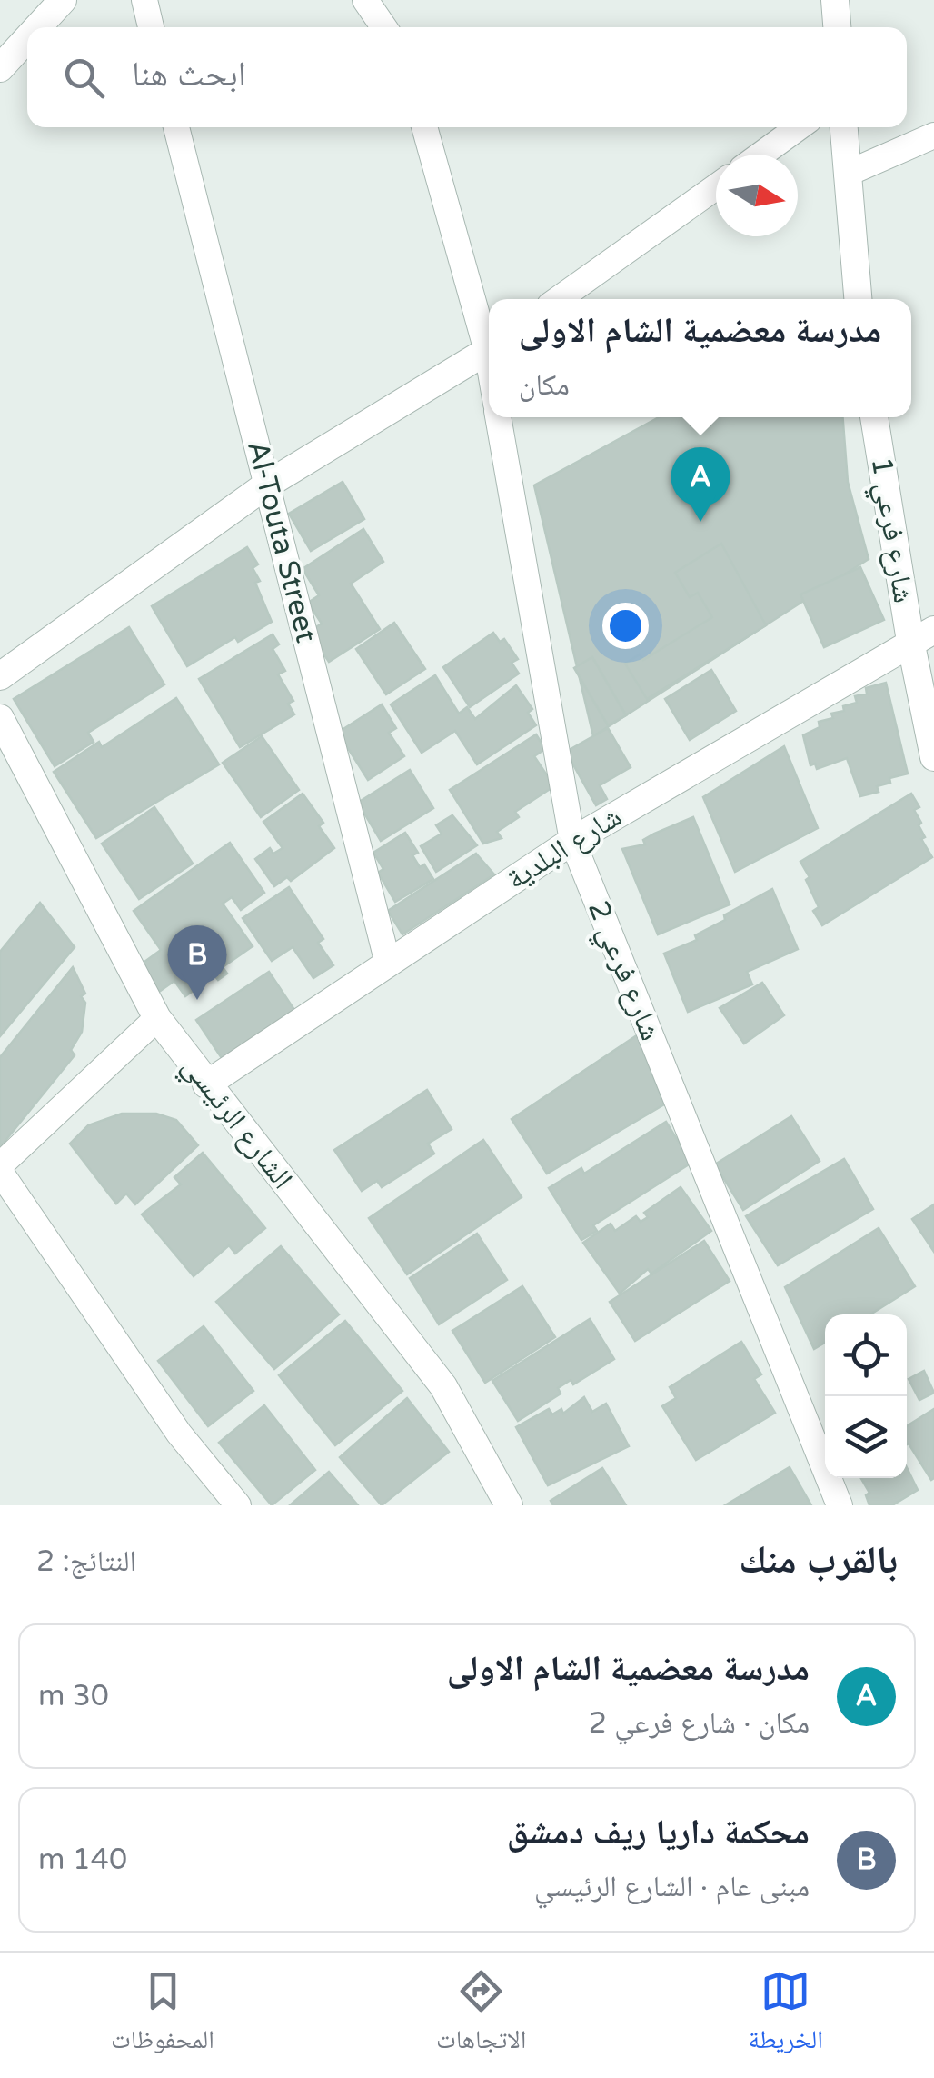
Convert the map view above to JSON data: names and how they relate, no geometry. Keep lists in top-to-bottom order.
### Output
{
  "streets": {
    "street": [
      "شارع فرعي 1",
      "Al-Touta Street",
      "شارع البلدية",
      "شارع فرعي 2",
      "الشارع الرئيسي"
    ]
  },
  "crossings": [
    ["شارع فرعي 1", "شارع البلدية"],
    ["Al-Touta Street", "شارع البلدية"],
    ["شارع البلدية", "شارع فرعي 2"],
    ["شارع البلدية", "الشارع الرئيسي"]
  ],
  "north": "right",
  "page": {
    "search": "ابحث هنا",
    "popup": ["مدرسة معضمية الشام الاولى", "مكان"],
    "pins": ["A", "B"],
    "heading": ["بالقرب منك", "النتائج: 2"],
    "list": [
      {
        "mark": "A",
        "name": "مدرسة معضمية الشام الاولى",
        "note": "مكان · شارع فرعي 2",
        "value": "30 m"
      },
      {
        "mark": "B",
        "name": "محكمة داريا ريف دمشق",
        "note": "مبنى عام · الشارع الرئيسي",
        "value": "140 m"
      }
    ],
    "nav": ["الخريطة", "الاتجاهات", "المحفوظات"]
  }
}
